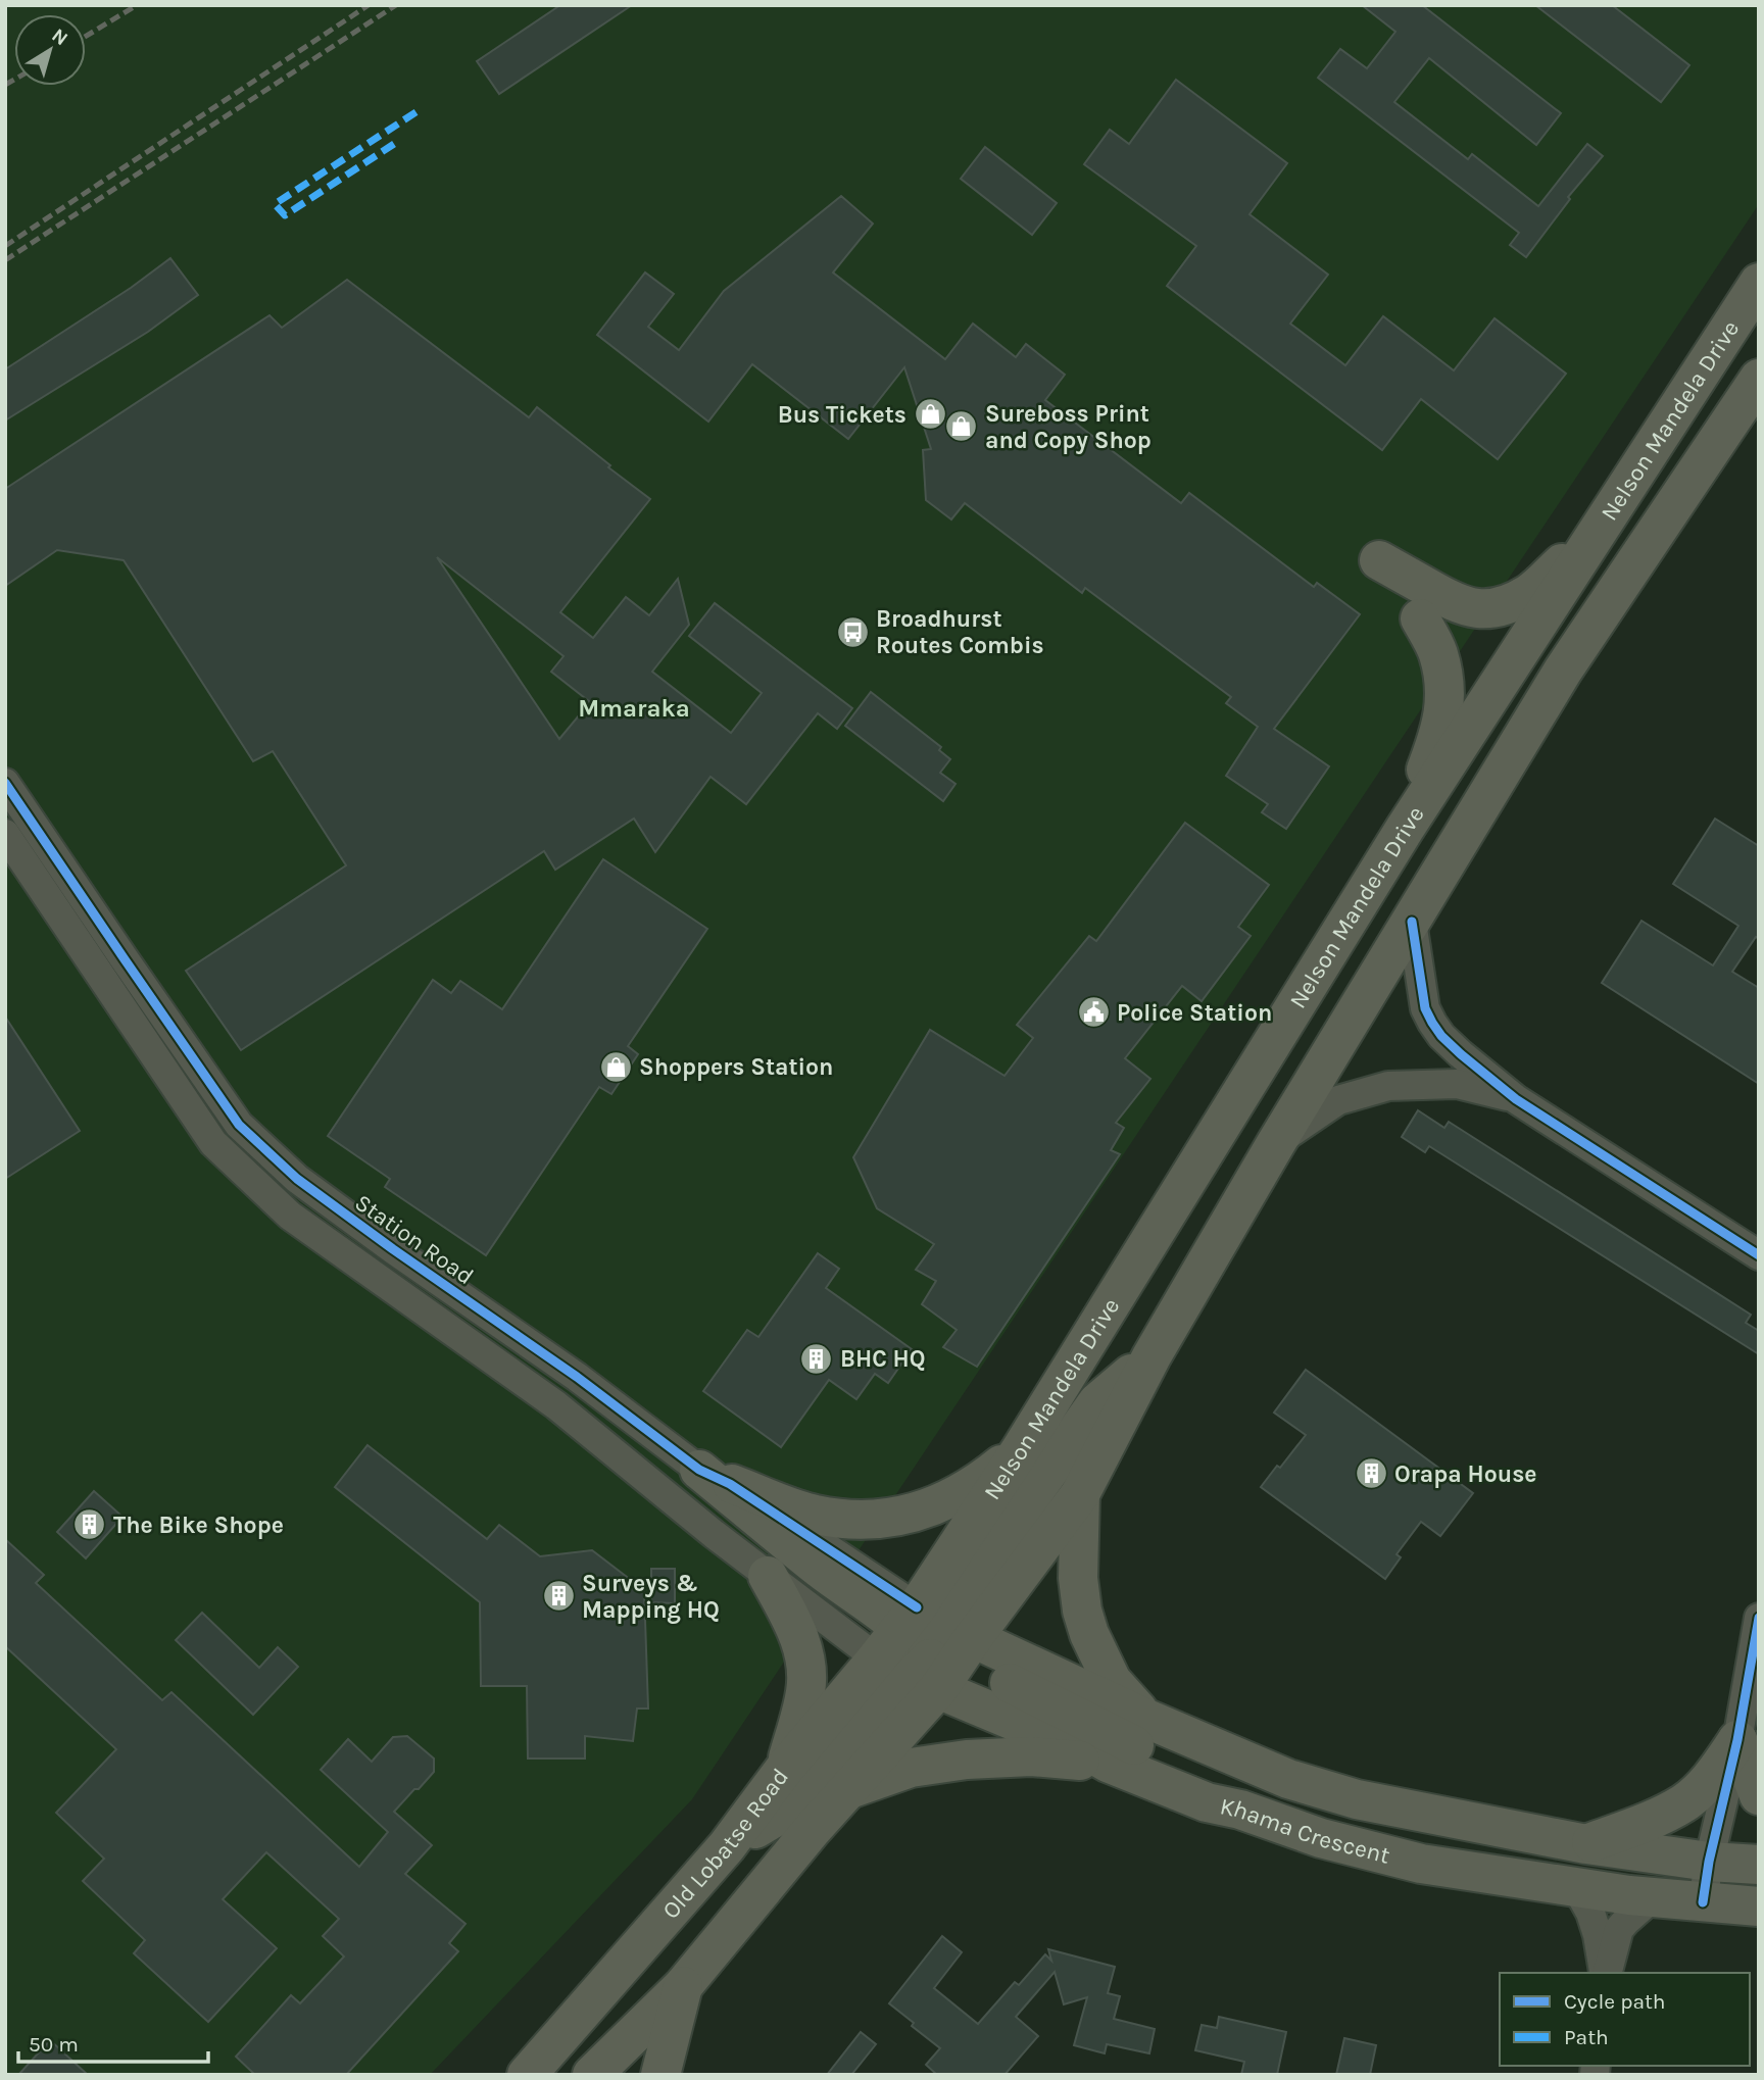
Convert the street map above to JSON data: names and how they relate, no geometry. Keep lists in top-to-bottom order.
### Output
{
  "streets": {
    "main road": ["Nelson Mandela Drive", "Khama Crescent", "Old Lobatse Road"],
    "street": ["Station Road"]
  },
  "crossings": [
    ["Nelson Mandela Drive", "Khama Crescent"],
    ["Nelson Mandela Drive", "Old Lobatse Road"],
    ["Khama Crescent", "Old Lobatse Road"]
  ],
  "districts": ["Mmaraka"],
  "places": {
    "shop": ["Bus Tickets", "Sureboss Print and Copy Shop", "Shoppers Station"],
    "bus stop": ["Broadhurst Routes Combis"],
    "public building": ["Police Station"],
    "building": [
      "BHC HQ",
      "Orapa House",
      "The Bike Shope",
      "Surveys & Mapping HQ"
    ]
  },
  "legend": ["Cycle path", "Path"],
  "scale_bar": "50 m",
  "north": "top right"
}
